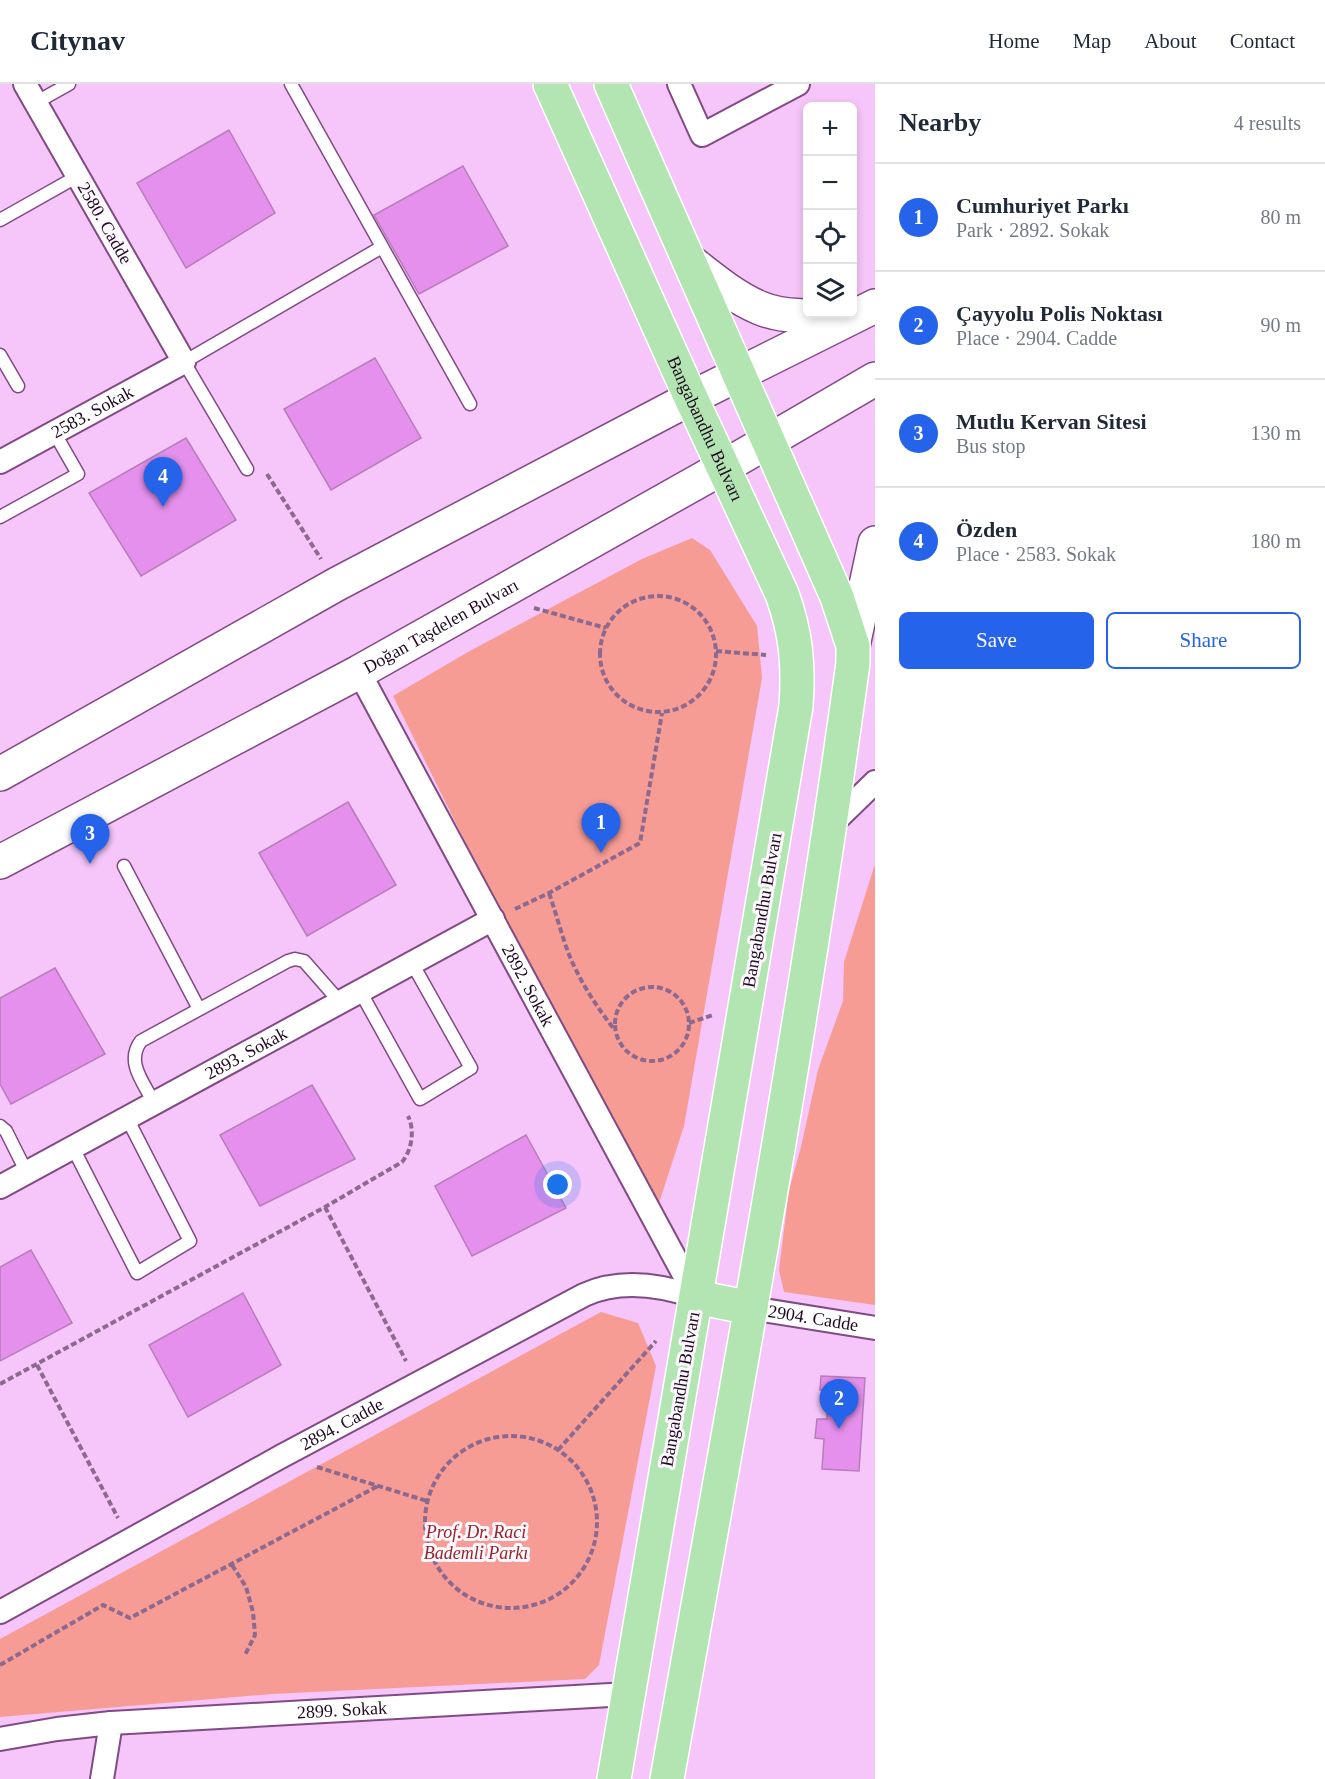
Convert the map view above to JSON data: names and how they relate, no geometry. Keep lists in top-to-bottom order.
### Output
{
  "streets": {
    "main road": ["Bangabandhu Bulvarı", "Doğan Taşdelen Bulvarı"],
    "street": [
      "2580. Cadde",
      "2583. Sokak",
      "2892. Sokak",
      "2893. Sokak",
      "2904. Cadde",
      "2894. Cadde",
      "2899. Sokak"
    ]
  },
  "crossings": [
    ["2580. Cadde", "2583. Sokak"],
    ["Bangabandhu Bulvarı", "Doğan Taşdelen Bulvarı"],
    ["Bangabandhu Bulvarı", "2892. Sokak"],
    ["Bangabandhu Bulvarı", "2894. Cadde"],
    ["Bangabandhu Bulvarı", "2899. Sokak"],
    ["Doğan Taşdelen Bulvarı", "2892. Sokak"],
    ["2892. Sokak", "2893. Sokak"],
    ["2892. Sokak", "2894. Cadde"]
  ],
  "parks": ["Prof. Dr. Raci Bademli Parkı"],
  "page": {
    "header": "Citynav",
    "nav": [
      "Home",
      "Map",
      "About",
      "Contact"
    ],
    "heading": ["Nearby", "4 results"],
    "map_buttons": ["+", "−"],
    "list": [
      {
        "mark": "1",
        "name": "Cumhuriyet Parkı",
        "note": "Park · 2892. Sokak",
        "value": "80 m"
      },
      {
        "mark": "2",
        "name": "Çayyolu Polis Noktası",
        "note": "Place · 2904. Cadde",
        "value": "90 m"
      },
      {
        "mark": "3",
        "name": "Mutlu Kervan Sitesi",
        "note": "Bus stop",
        "value": "130 m"
      },
      {
        "mark": "4",
        "name": "Özden",
        "note": "Place · 2583. Sokak",
        "value": "180 m"
      }
    ],
    "pins": [
      "4",
      "1",
      "3",
      "2"
    ],
    "buttons": ["Save", "Share"]
  }
}
